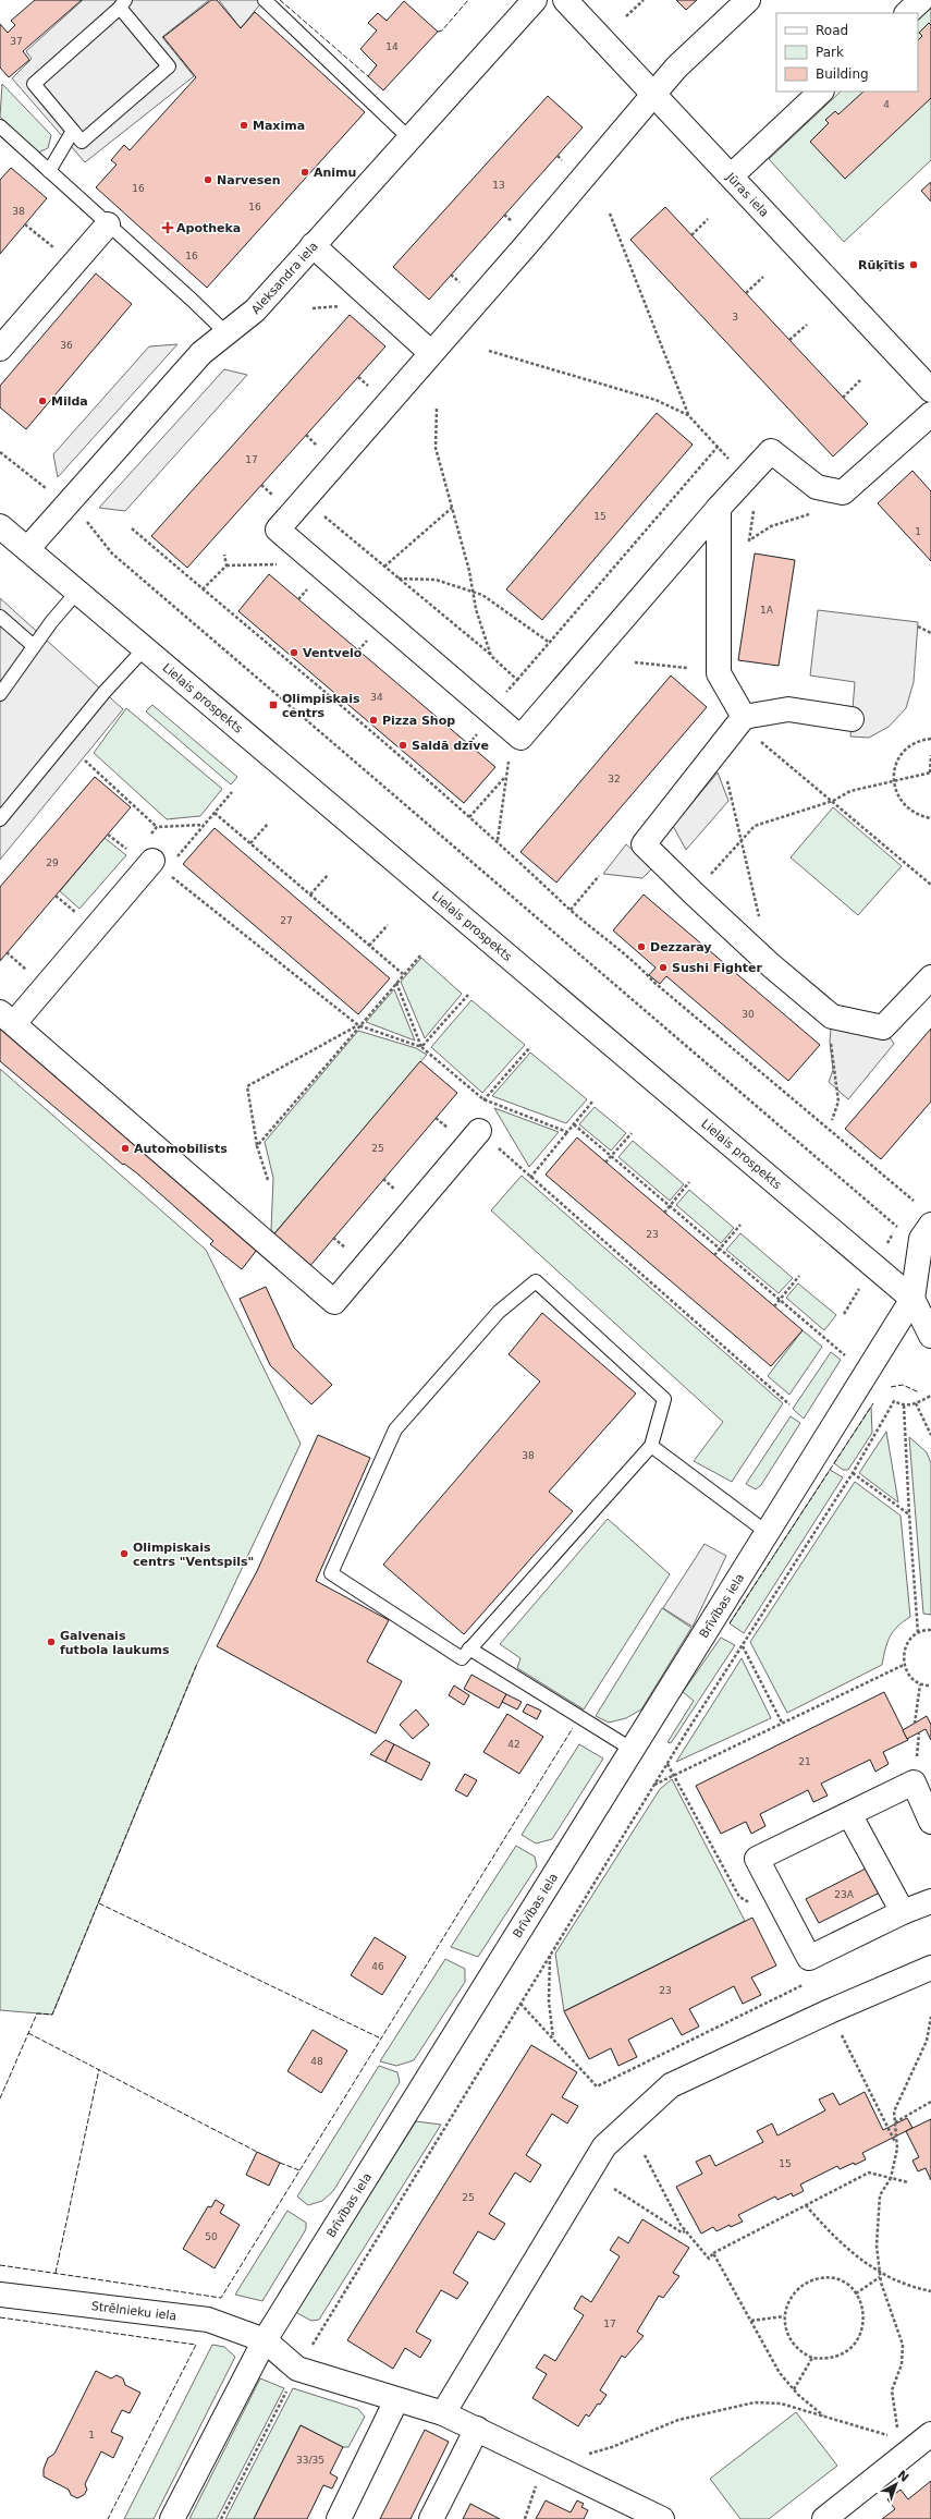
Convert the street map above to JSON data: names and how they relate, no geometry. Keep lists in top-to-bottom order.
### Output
{
  "streets": {
    "street": [
      "Jūras iela",
      "Aleksandra iela",
      "Lielais prospekts",
      "Brīvības iela",
      "Strēlnieku iela"
    ]
  },
  "crossings": [
    ["Aleksandra iela", "Lielais prospekts"],
    ["Lielais prospekts", "Brīvības iela"],
    ["Brīvības iela", "Strēlnieku iela"]
  ],
  "places": {
    "other": [
      "Maxima",
      "Animu",
      "Narvesen",
      "Rūķītis",
      "Milda",
      "Ventvelo",
      "Pizza Shop",
      "Saldā dzīve",
      "Dezzaray",
      "Sushi Fighter",
      "Automobilists",
      "Olimpiskais centrs \"Ventspils\"",
      "Galvenais futbola laukums"
    ],
    "health": ["Apotheka"],
    "transit": ["Olimpiskais centrs"]
  },
  "house_numbers": [
    "37",
    "14",
    "4",
    "13",
    "16",
    "16",
    "38",
    "16",
    "3",
    "36",
    "17",
    "15",
    "1",
    "1A",
    "34",
    "32",
    "29",
    "27",
    "30",
    "25",
    "23",
    "38",
    "42",
    "21",
    "23A",
    "46",
    "23",
    "48",
    "15",
    "25",
    "50",
    "17",
    "1",
    "33/35"
  ],
  "legend": ["Road", "Park", "Building"],
  "north": "top right"
}
